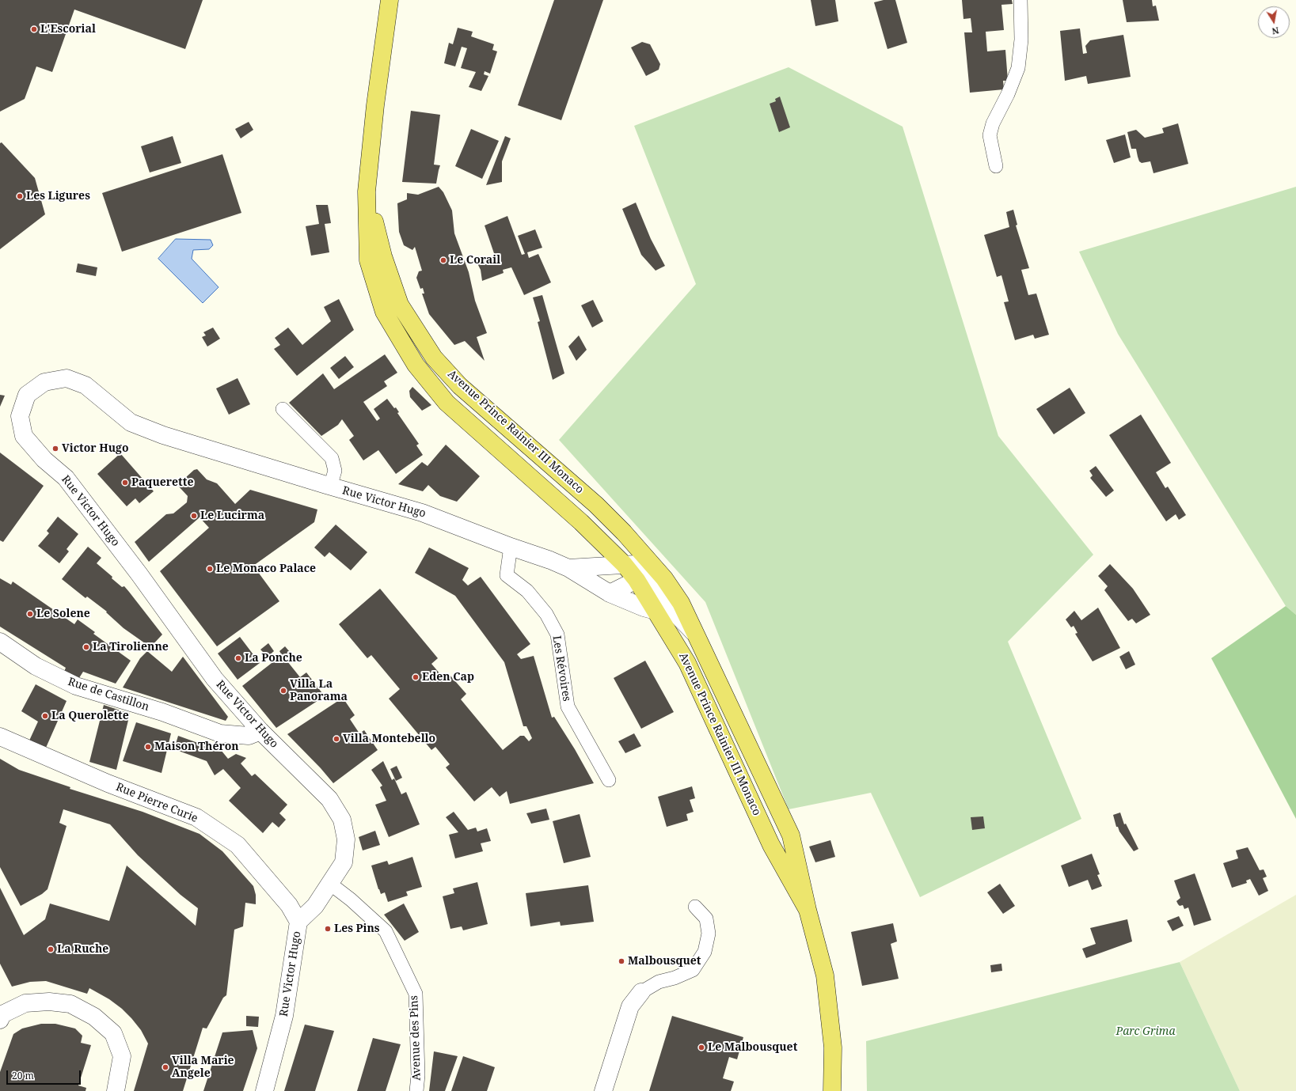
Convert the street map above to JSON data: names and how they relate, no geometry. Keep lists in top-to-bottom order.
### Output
{
  "streets": {
    "main road": ["Avenue Prince Rainier III Monaco"],
    "street": ["Rue Victor Hugo", "Rue de Castillon", "Rue Pierre Curie"],
    "lane": ["Les Révoires", "Avenue des Pins"]
  },
  "crossings": [
    ["Avenue Prince Rainier III Monaco", "Rue Victor Hugo"],
    ["Rue Victor Hugo", "Les Révoires"],
    ["Rue Victor Hugo", "Rue de Castillon"],
    ["Rue Victor Hugo", "Rue Pierre Curie"],
    ["Rue Victor Hugo", "Avenue des Pins"]
  ],
  "parks": ["Parc Grima"],
  "places": [
    "L'Escorial",
    "Les Ligures",
    "Le Corail",
    "Victor Hugo",
    "Paquerette",
    "Le Lucirma",
    "Le Monaco Palace",
    "Le Solene",
    "La Tirolienne",
    "La Ponche",
    "Eden Cap",
    "Villa La Panorama",
    "La Querolette",
    "Villa Montebello",
    "Maison Théron",
    "Les Pins",
    "La Ruche",
    "Malbousquet",
    "Le Malbousquet",
    "Villa Marie Angele"
  ],
  "scale_bar": "20 m",
  "north": "bottom"
}
